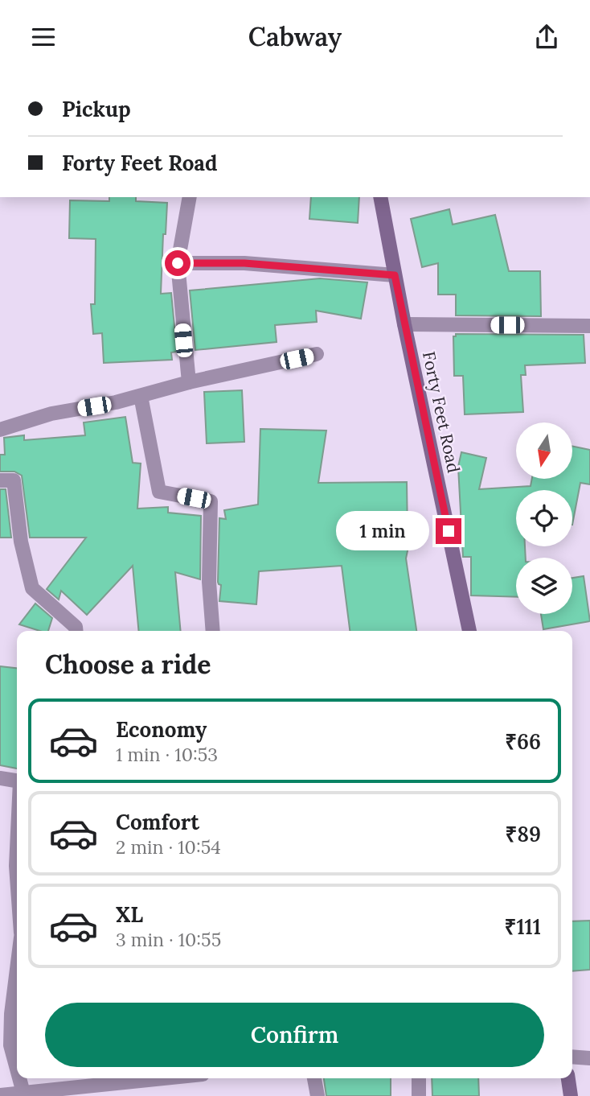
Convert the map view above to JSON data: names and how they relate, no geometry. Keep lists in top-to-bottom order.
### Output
{
  "streets": {
    "main road": ["Forty Feet Road"]
  },
  "north": "bottom",
  "page": {
    "header": "Cabway",
    "banner": ["Pickup", "Forty Feet Road"],
    "bubble": "1 min",
    "heading": "Choose a ride",
    "list": [
      {
        "name": "Economy",
        "note": "1 min · 10:53",
        "value": "₹66"
      },
      {
        "name": "Comfort",
        "note": "2 min · 10:54",
        "value": "₹89"
      },
      {
        "name": "XL",
        "note": "3 min · 10:55",
        "value": "₹111"
      }
    ],
    "buttons": "Confirm"
  }
}
